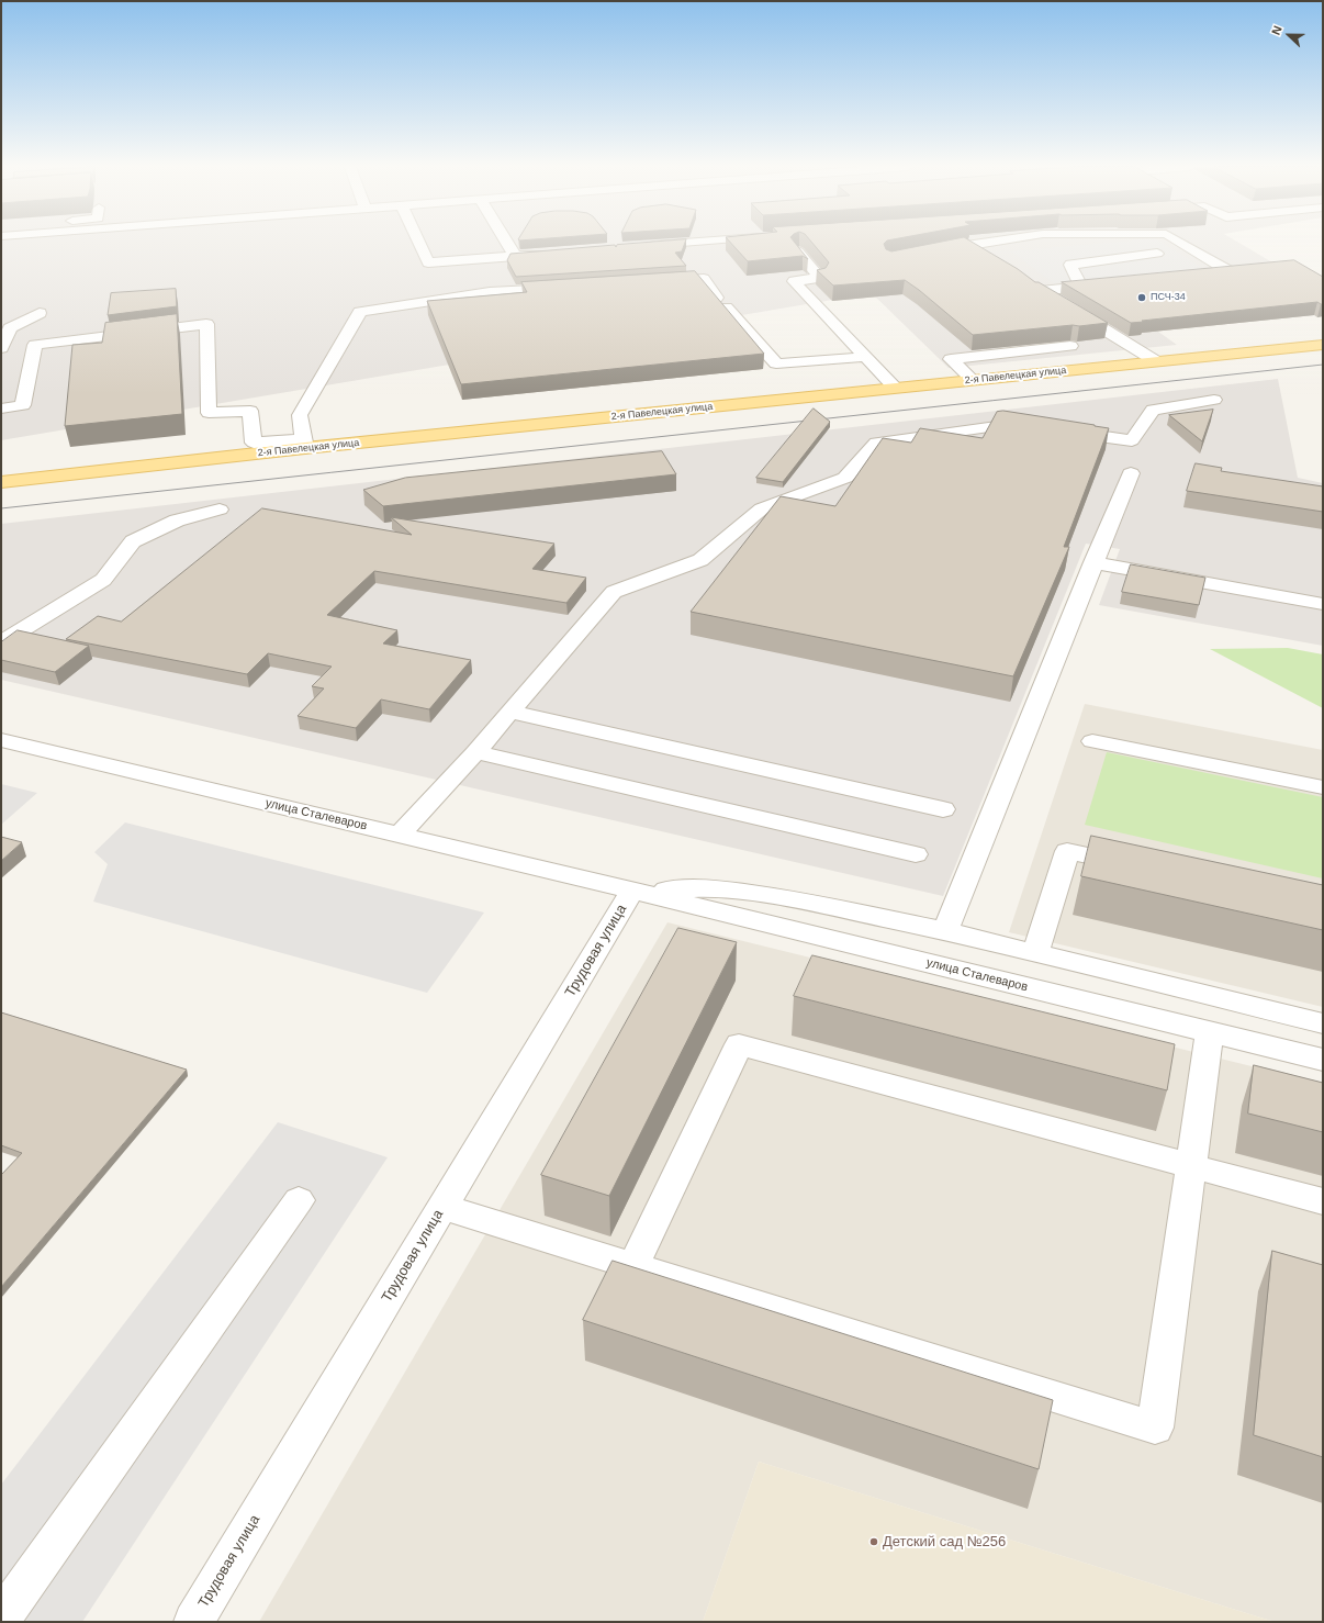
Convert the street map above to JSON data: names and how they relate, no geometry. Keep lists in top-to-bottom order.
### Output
{
  "streets": {
    "main road": ["2-я Павелецкая улица"],
    "street": ["улица Сталеваров", "Трудовая улица"]
  },
  "crossings": [
    ["улица Сталеваров", "Трудовая улица"]
  ],
  "places": ["ПСЧ-34", "Детский сад №256"],
  "north": "left"
}
